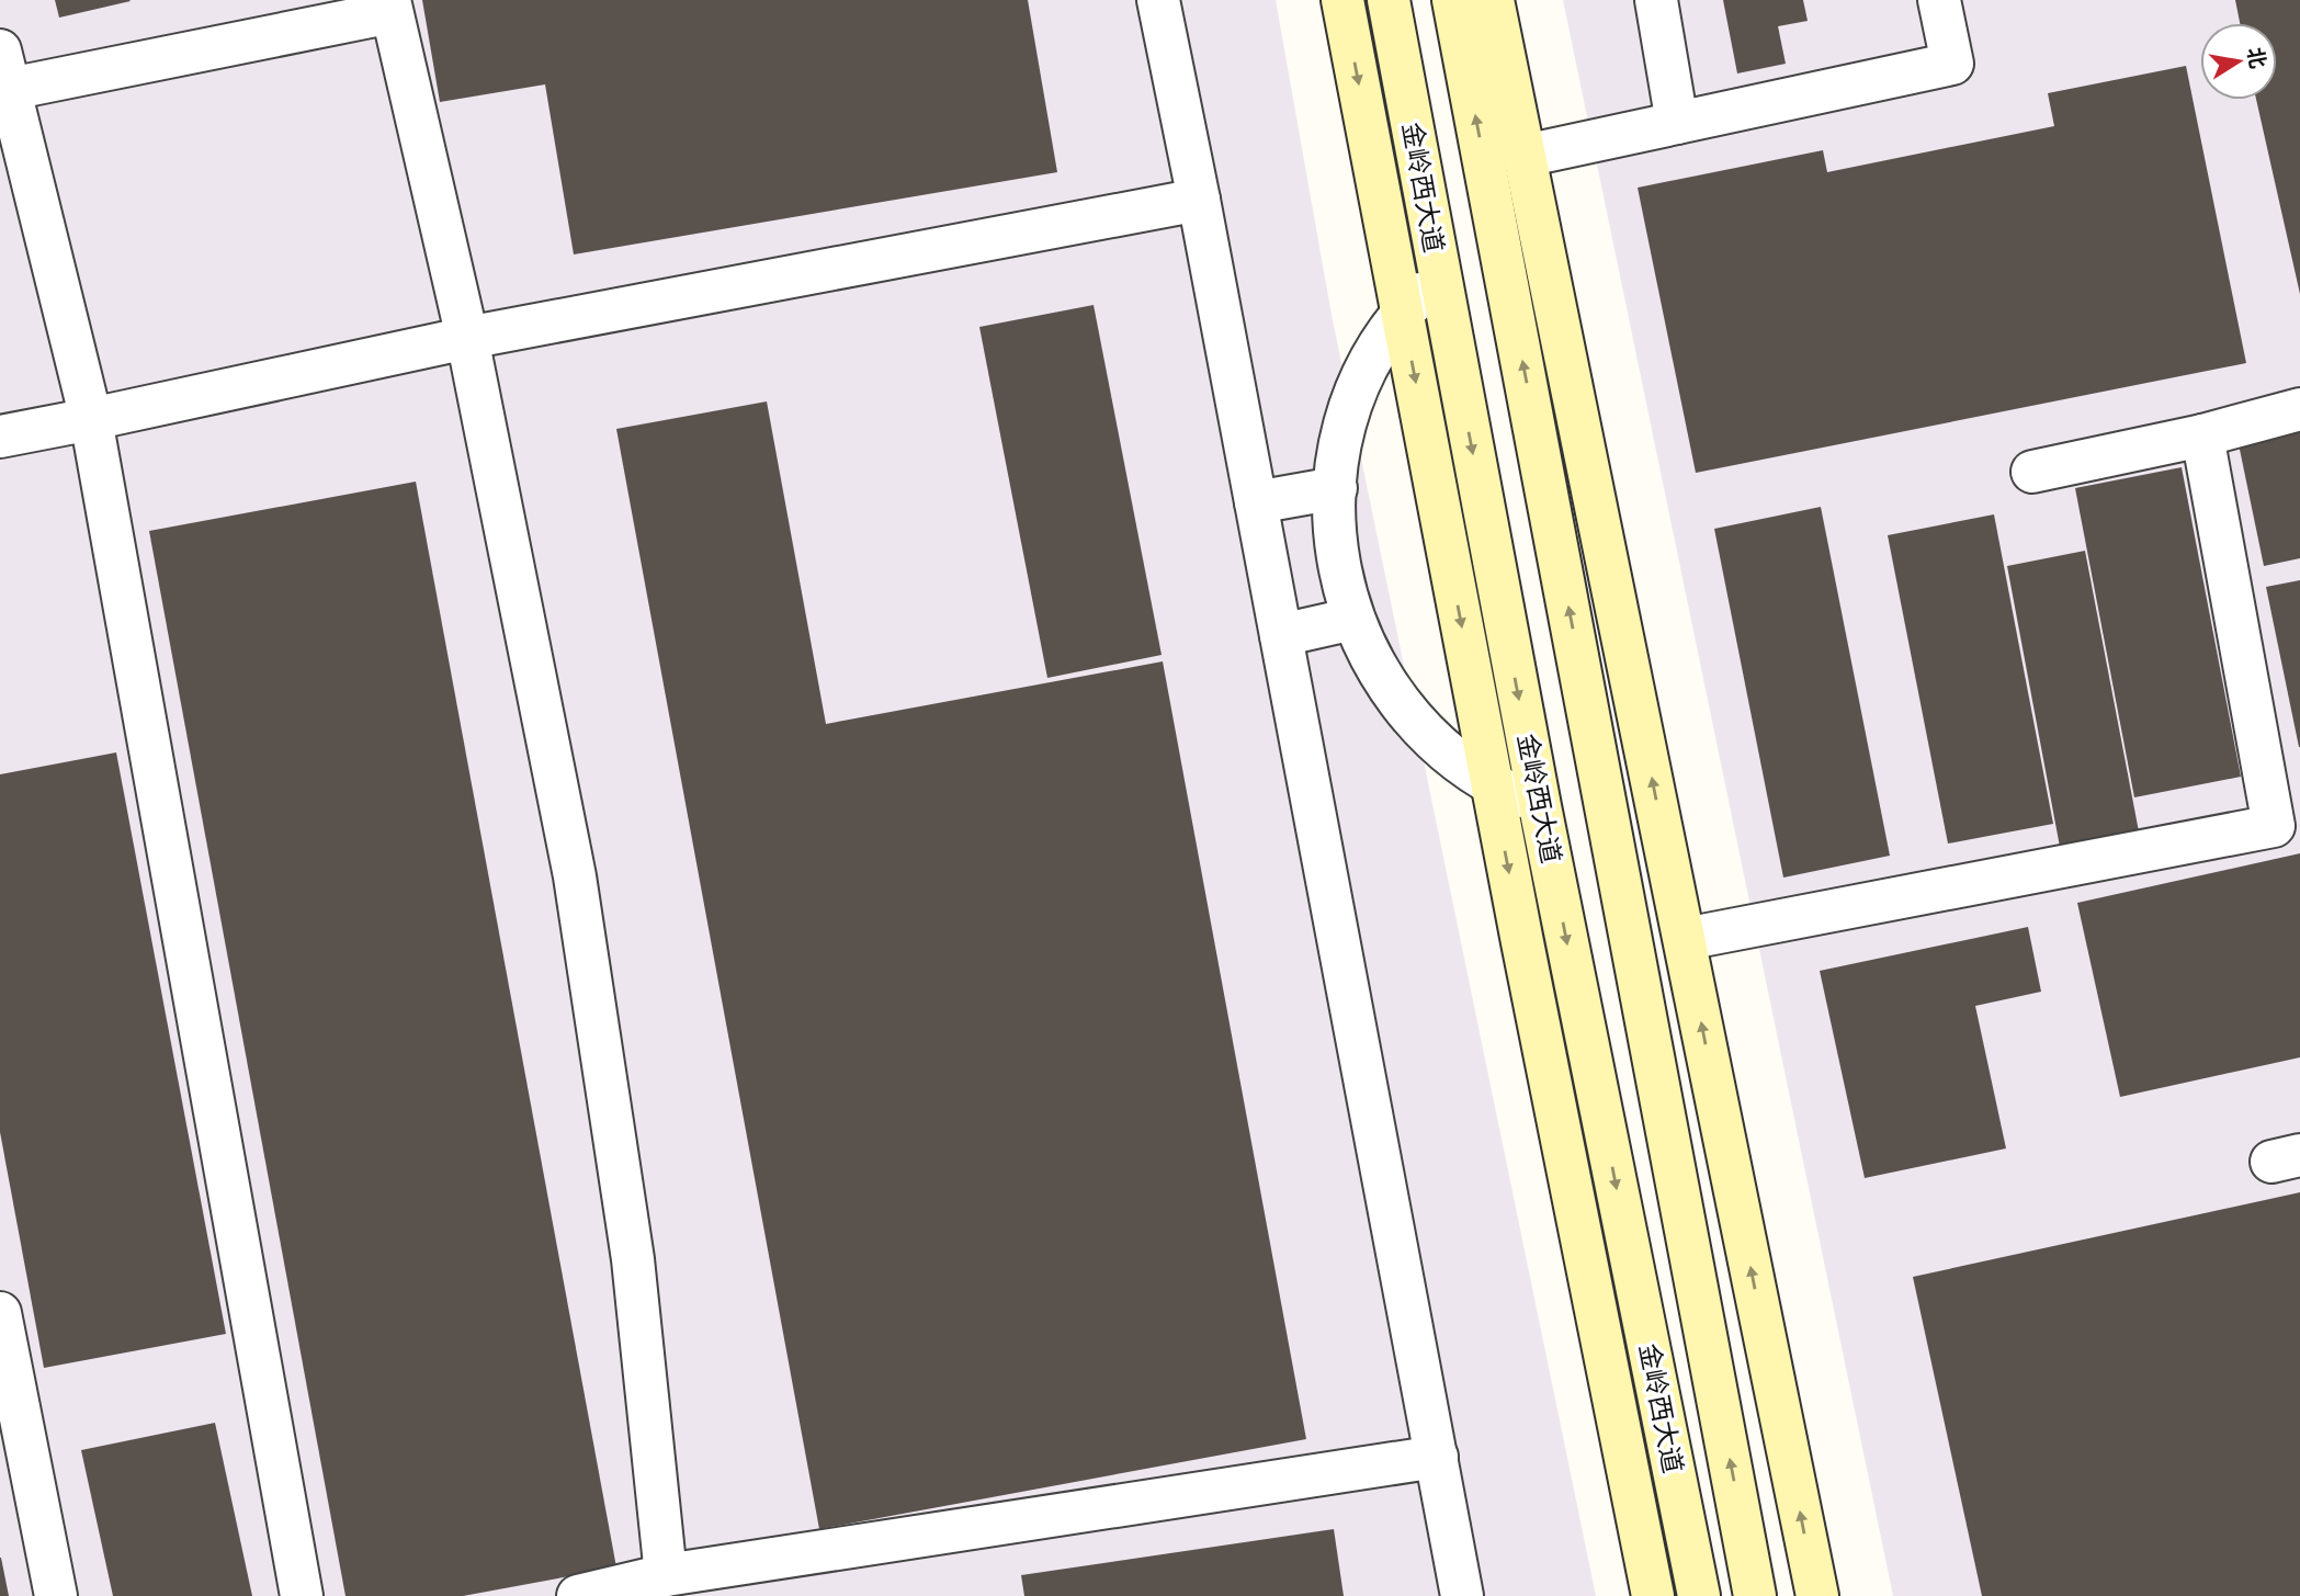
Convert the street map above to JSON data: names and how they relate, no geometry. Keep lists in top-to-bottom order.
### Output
{
  "streets": {
    "street": ["金岭西大道"]
  },
  "north": "right"
}
